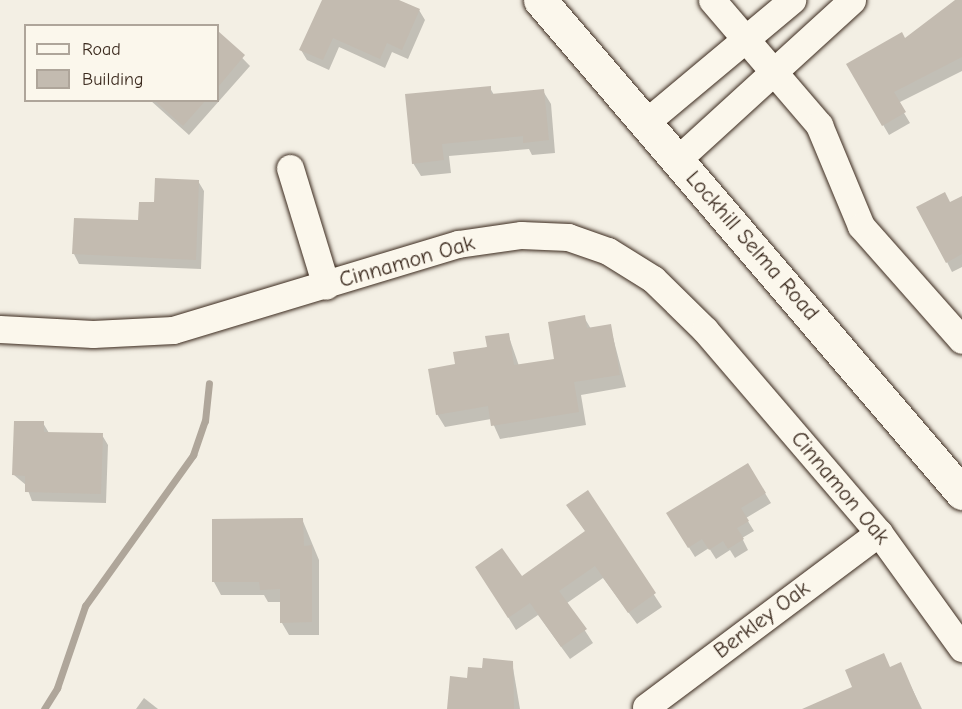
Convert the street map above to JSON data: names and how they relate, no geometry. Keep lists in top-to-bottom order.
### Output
{
  "streets": {
    "main road": ["Lockhill Selma Road"],
    "street": ["Cinnamon Oak", "Berkley Oak"]
  },
  "crossings": [
    ["Cinnamon Oak", "Berkley Oak"]
  ],
  "legend": ["Road", "Building"]
}
